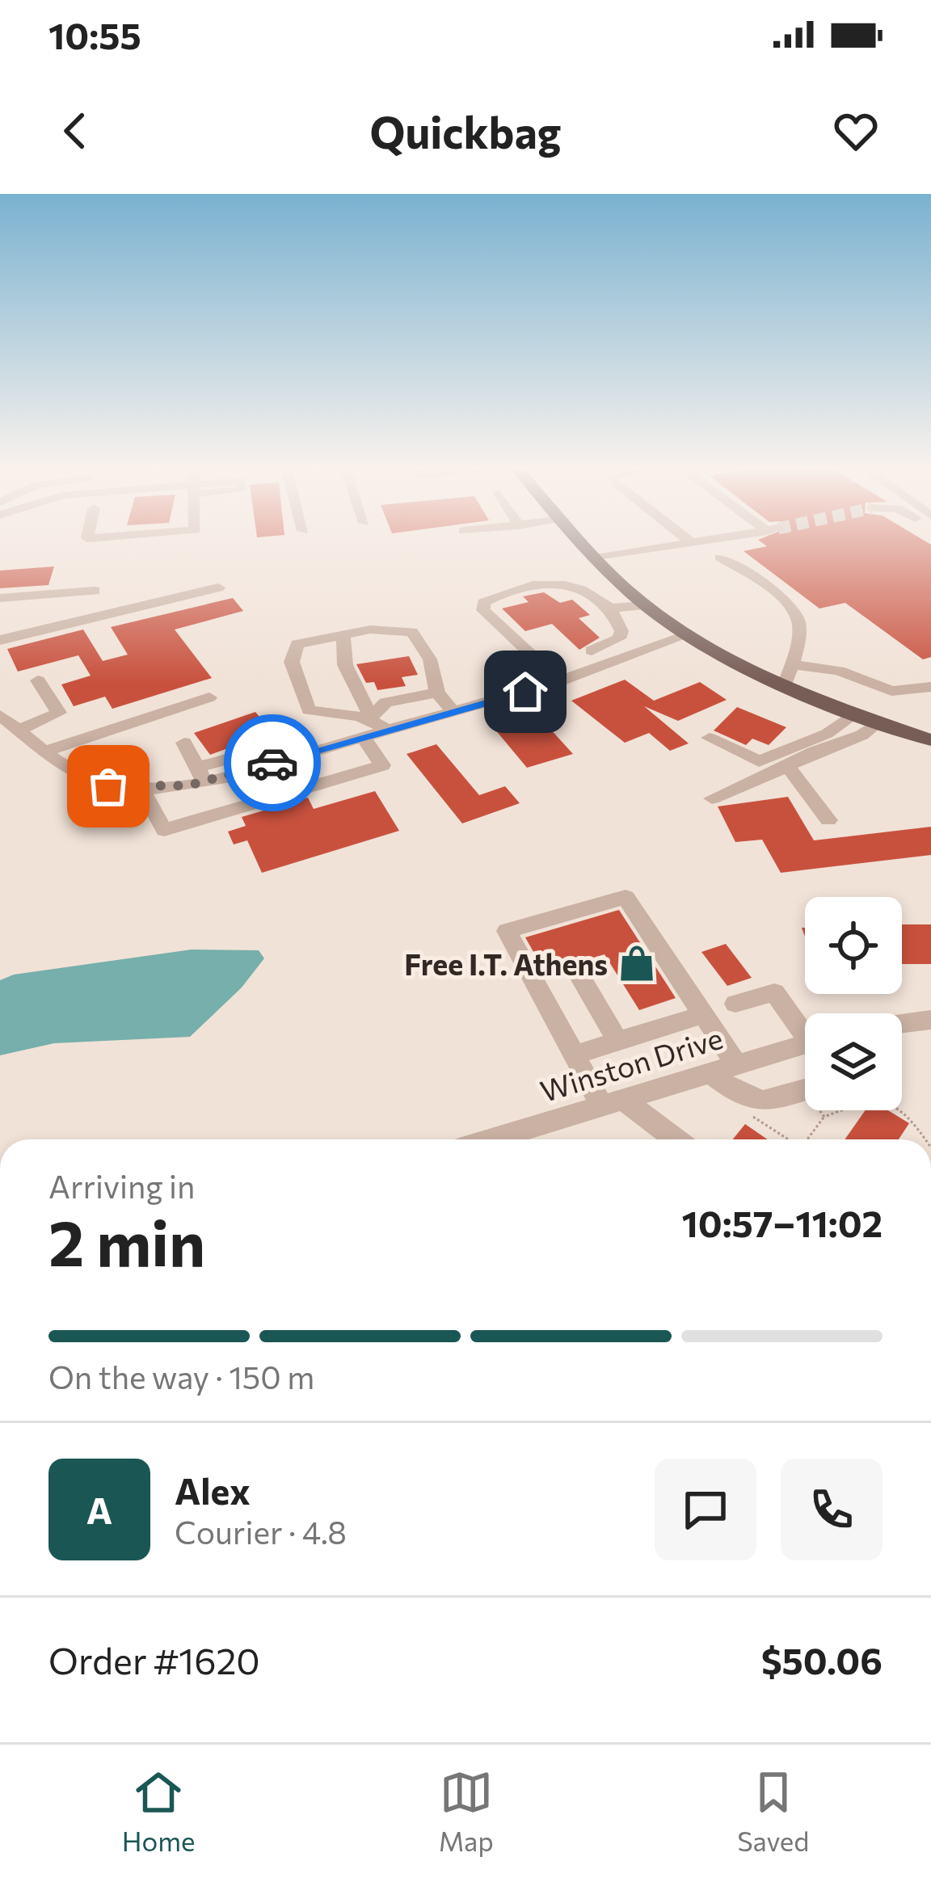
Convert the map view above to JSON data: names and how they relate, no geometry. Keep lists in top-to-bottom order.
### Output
{
  "streets": {
    "street": ["Winston Drive"]
  },
  "places": {
    "shop": ["Free I.T. Athens"]
  },
  "page": {
    "status": "10:55",
    "header": "Quickbag",
    "heading": ["2 min", "Arriving in", "10:57–11:02"],
    "panel": [
      "Alex",
      "Courier · 4.8",
      "Order #1620",
      "$50.06"
    ],
    "bar": "On the way · 150 m",
    "round": "A",
    "tabs": ["Home", "Map", "Saved"]
  }
}
